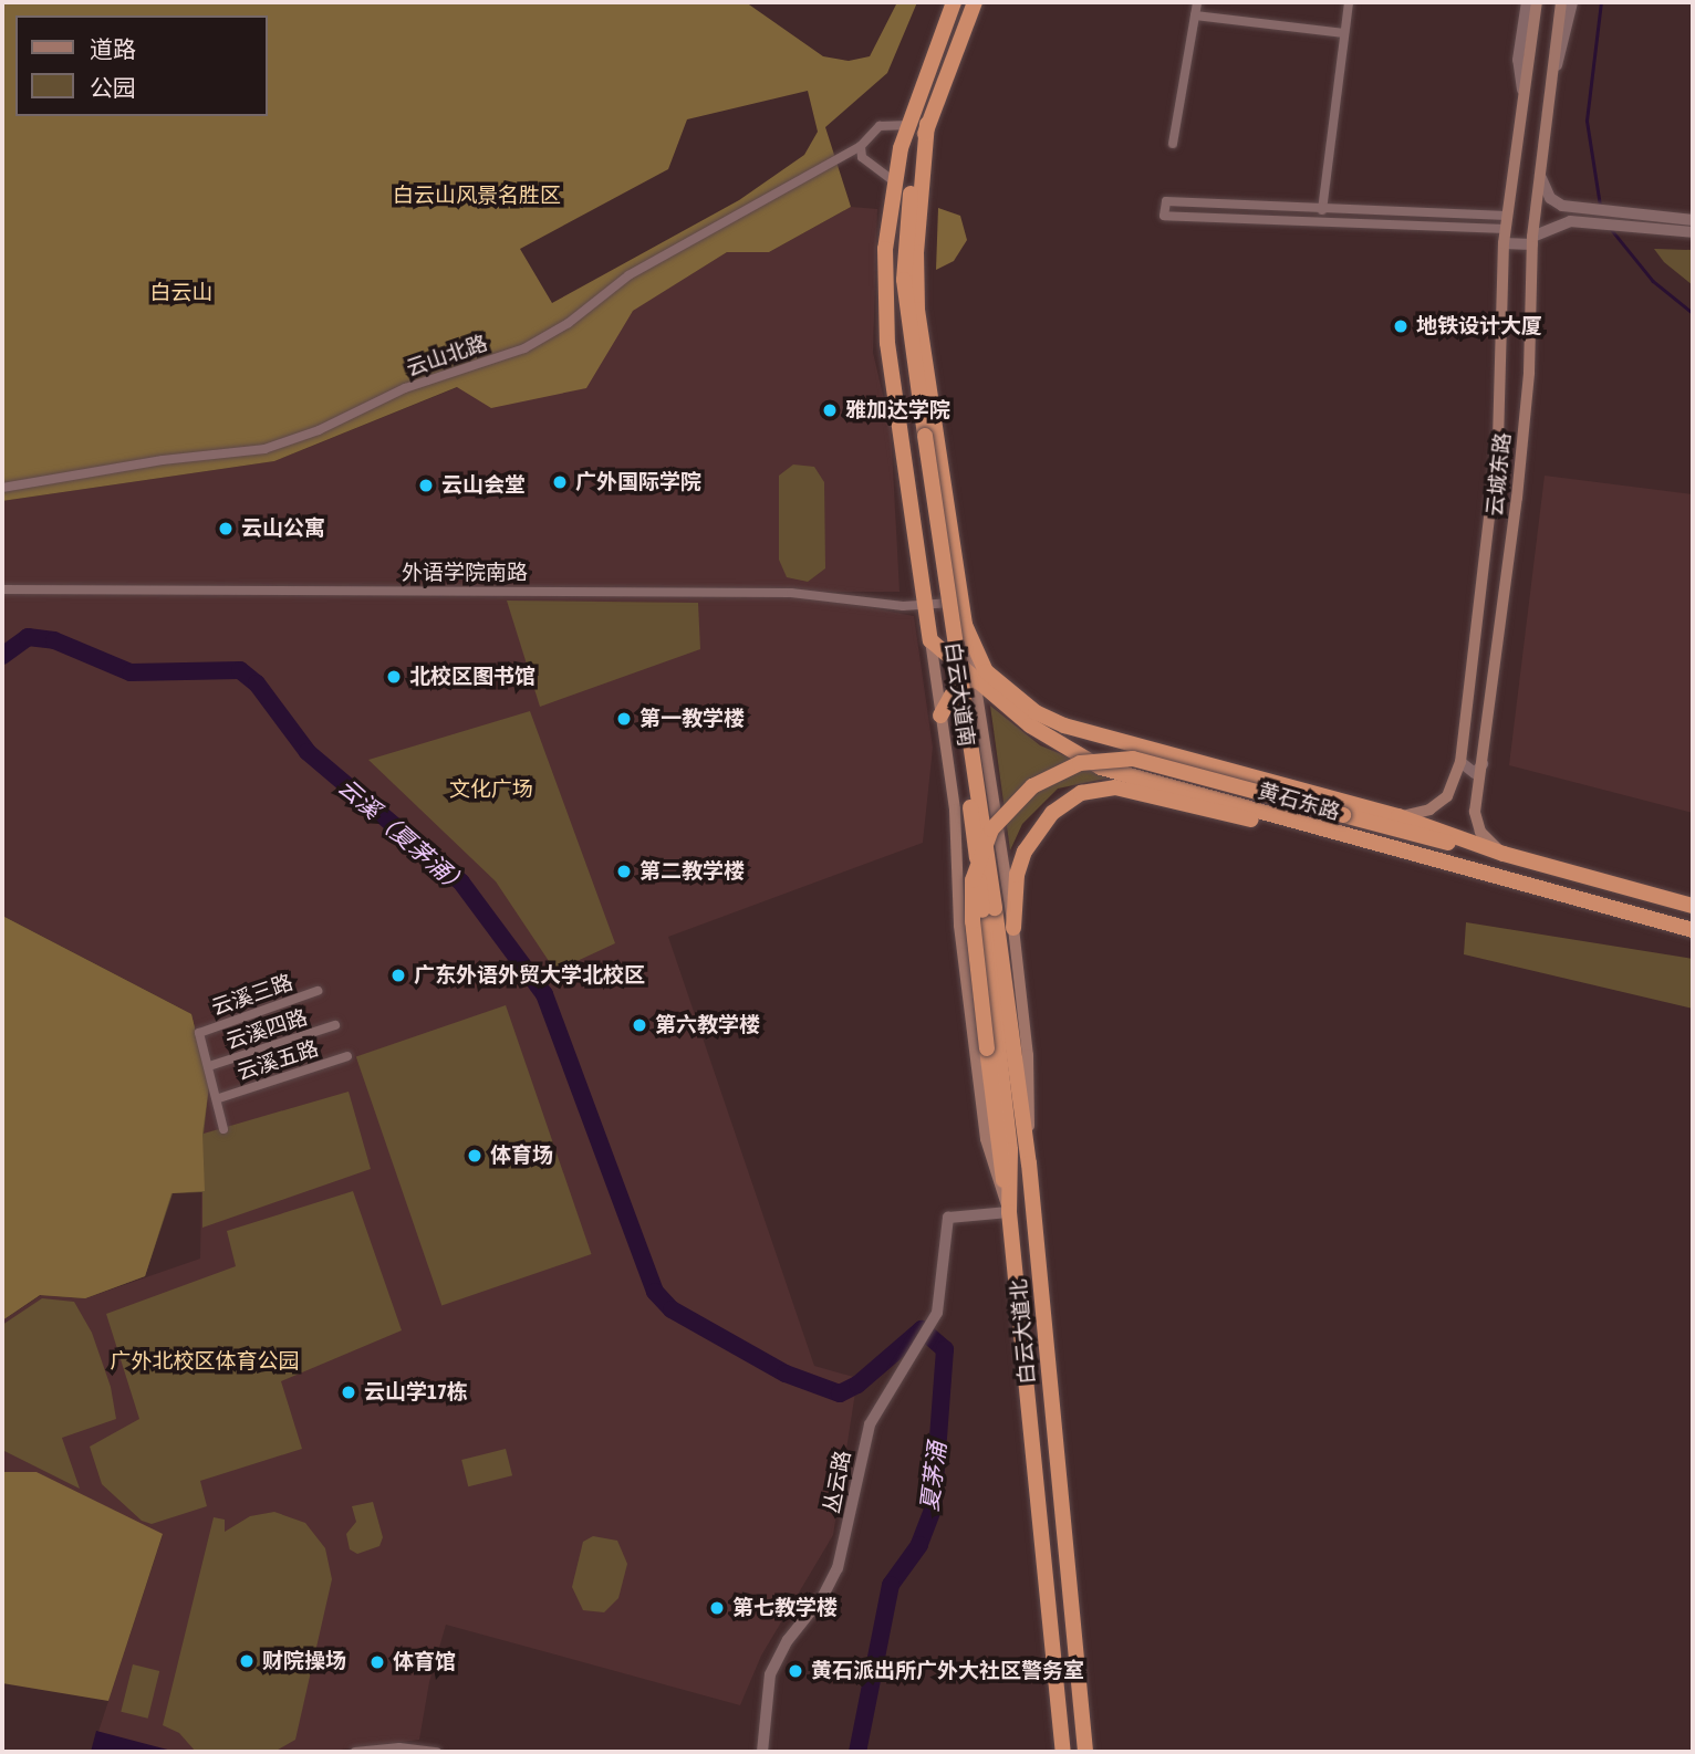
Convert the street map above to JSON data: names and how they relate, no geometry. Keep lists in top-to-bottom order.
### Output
{
  "streets": {
    "highway": ["白云大道南", "黄石东路", "白云大道北"],
    "main road": ["云城东路"],
    "street": [
      "云山北路",
      "外语学院南路",
      "云溪三路",
      "云溪四路",
      "云溪五路",
      "丛云路"
    ]
  },
  "crossings": [
    ["云山北路", "白云大道南"],
    ["云城东路", "黄石东路"],
    ["外语学院南路", "白云大道南"],
    ["白云大道南", "黄石东路"],
    ["白云大道南", "白云大道北"],
    ["白云大道南", "丛云路"],
    ["云溪三路", "云溪四路"],
    ["白云大道北", "丛云路"]
  ],
  "water": ["云溪（夏茅涌）", "夏茅涌"],
  "parks": [
    "白云山风景名胜区",
    "白云山",
    "文化广场",
    "广外北校区体育公园"
  ],
  "places": [
    "地铁设计大厦",
    "雅加达学院",
    "广外国际学院",
    "云山会堂",
    "云山公寓",
    "北校区图书馆",
    "第一教学楼",
    "第二教学楼",
    "广东外语外贸大学北校区",
    "第六教学楼",
    "体育场",
    "云山学17栋",
    "第七教学楼",
    "财院操场",
    "体育馆",
    "黄石派出所广外大社区警务室"
  ],
  "legend": ["道路", "公园"]
}
